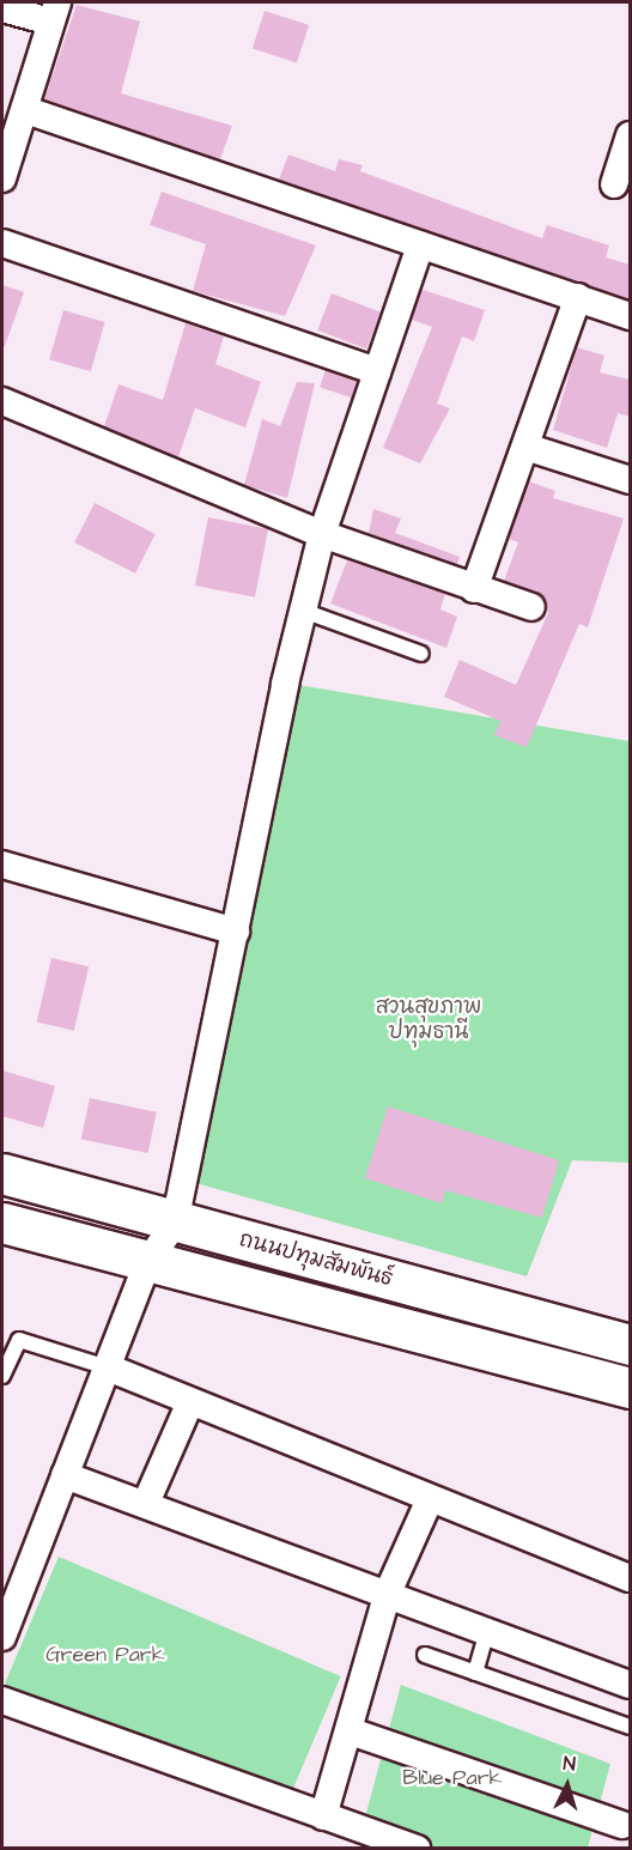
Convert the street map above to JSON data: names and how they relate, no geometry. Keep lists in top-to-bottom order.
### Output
{
  "streets": {
    "street": ["ถนนปทุมสัมพันธ์"]
  },
  "parks": ["สวนสุขภาพ ปทุมธานี", "Green Park", "Blue Park"],
  "north": "top"
}
